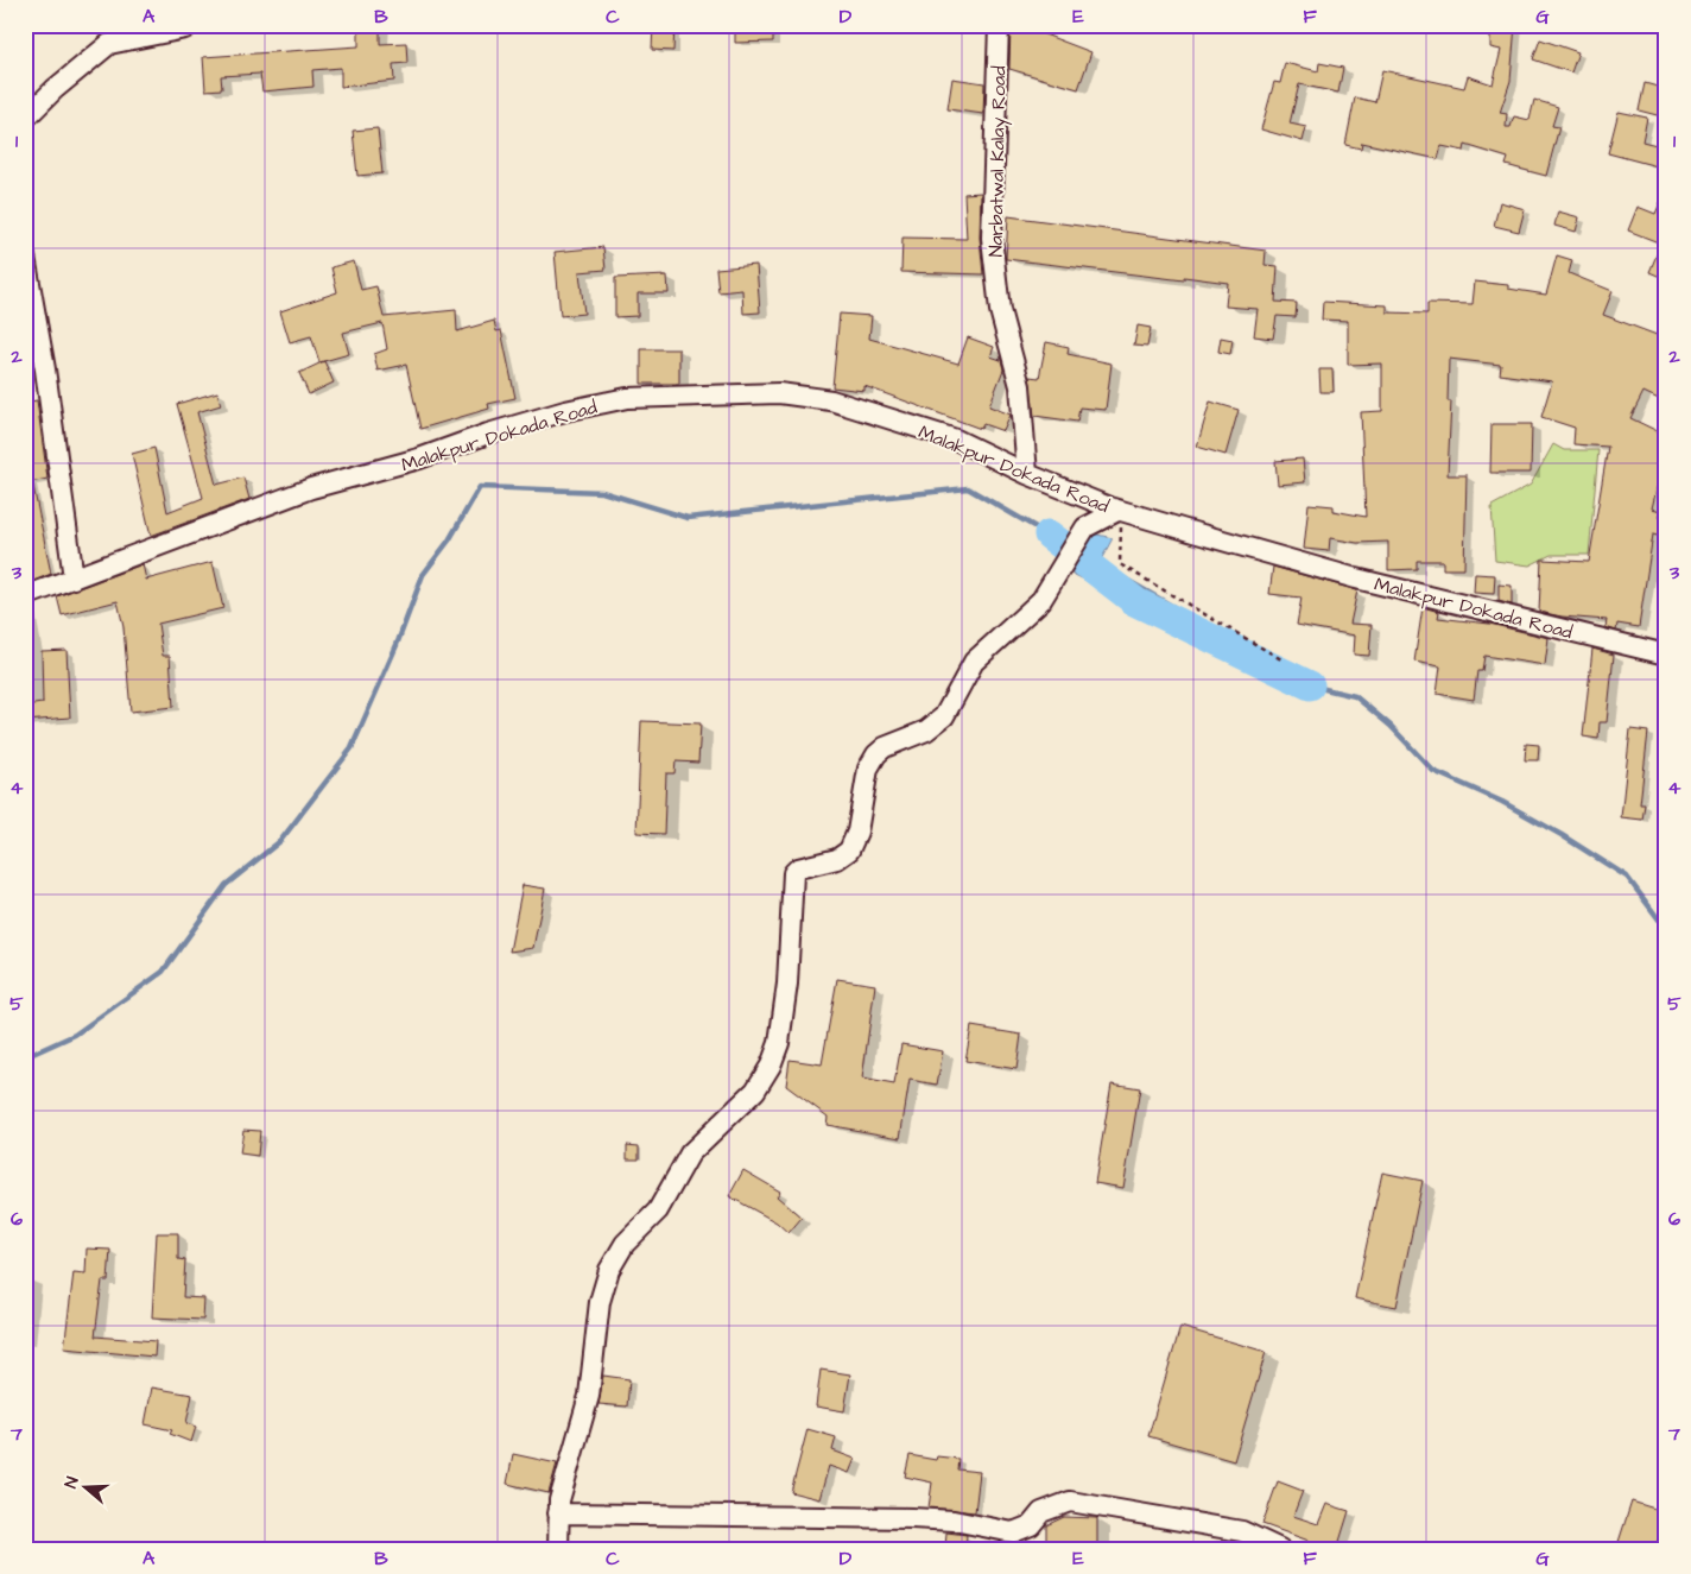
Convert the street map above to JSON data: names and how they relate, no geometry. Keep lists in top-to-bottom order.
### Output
{
  "streets": {
    "street": ["Narbatwal Kalay Road", "Malakpur Dokada Road"]
  },
  "crossings": [
    ["Narbatwal Kalay Road", "Malakpur Dokada Road"]
  ],
  "north": "left",
  "grid": {
    "columns": [
      "A",
      "B",
      "C",
      "D",
      "E",
      "F",
      "G"
    ],
    "rows": [
      "1",
      "2",
      "3",
      "4",
      "5",
      "6",
      "7"
    ]
  }
}
